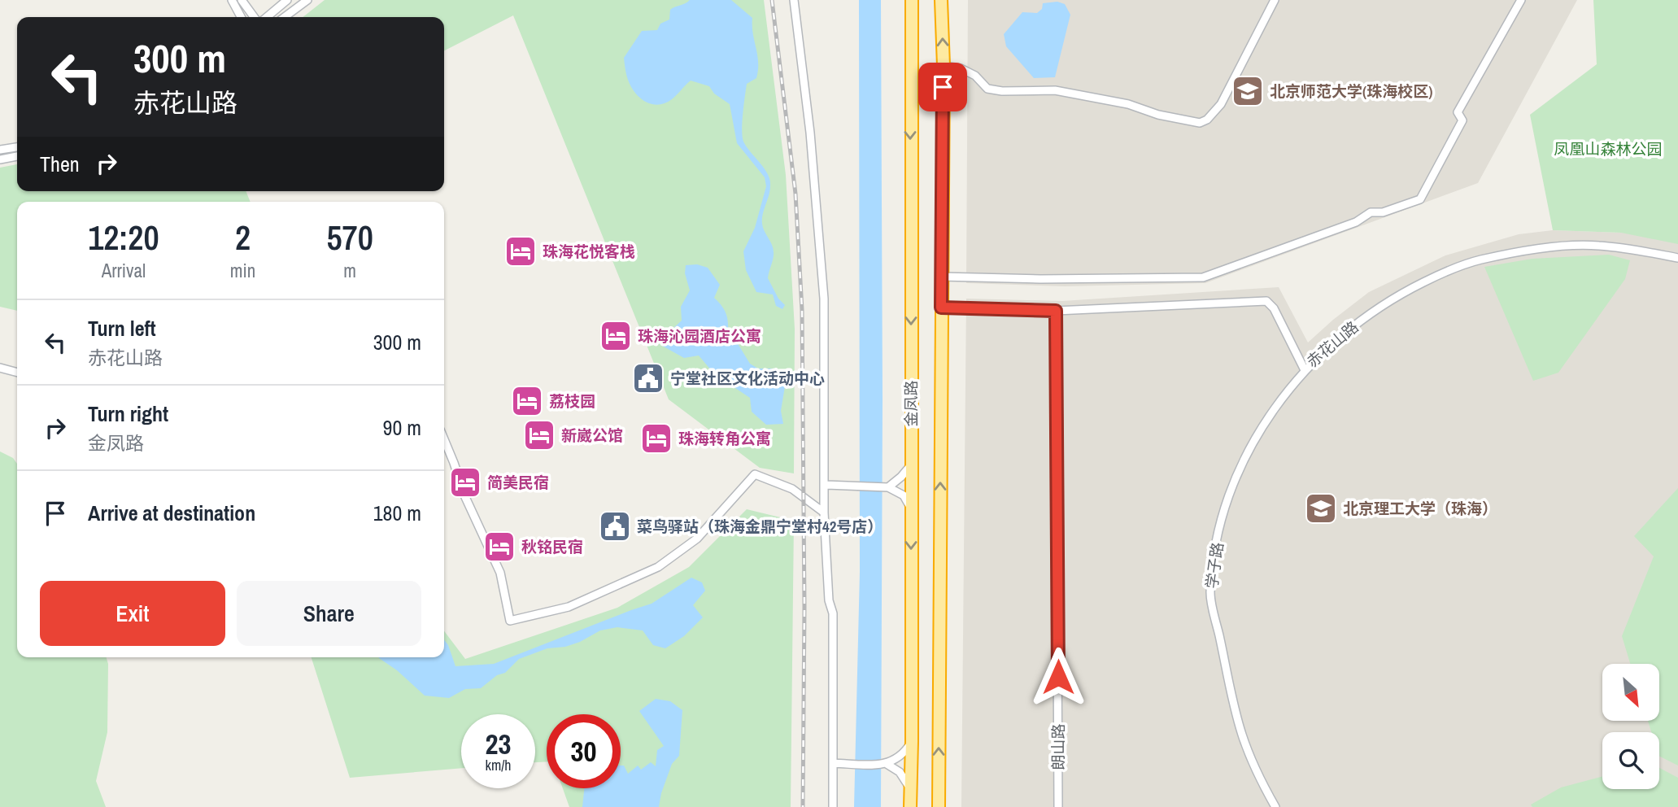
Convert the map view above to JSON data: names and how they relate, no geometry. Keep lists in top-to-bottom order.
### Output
{
  "streets": {
    "highway": ["金凤路"],
    "street": ["赤花山路", "学子路", "朗山路"]
  },
  "crossings": [
    ["赤花山路", "金凤路"],
    ["赤花山路", "学子路"],
    ["赤花山路", "朗山路"]
  ],
  "parks": ["凤凰山森林公园"],
  "places": {
    "school or university": ["北京师范大学(珠海校区)", "北京理工大学（珠海）"],
    "hotel": [
      "珠海花悦客栈",
      "珠海沁园酒店公寓",
      "荔枝园",
      "新崴公馆",
      "珠海转角公寓",
      "简美民宿",
      "秋铭民宿"
    ],
    "public building": ["宁堂社区文化活动中心", "菜鸟驿站（珠海金鼎宁堂村42号店）"]
  },
  "north": "bottom right",
  "page": {
    "turn": ["300 m", "赤花山路"],
    "then": "Then",
    "eta": [
      "12:20",
      "Arrival",
      "2",
      "min",
      "570",
      "m"
    ],
    "list": [
      {
        "name": "Turn left",
        "note": "赤花山路",
        "value": "300 m"
      },
      {
        "name": "Turn right",
        "note": "金凤路",
        "value": "90 m"
      },
      {
        "name": "Arrive at destination",
        "value": "180 m"
      }
    ],
    "buttons": ["Exit", "Share"],
    "speed": "23 km/h",
    "limit": "30"
  }
}
